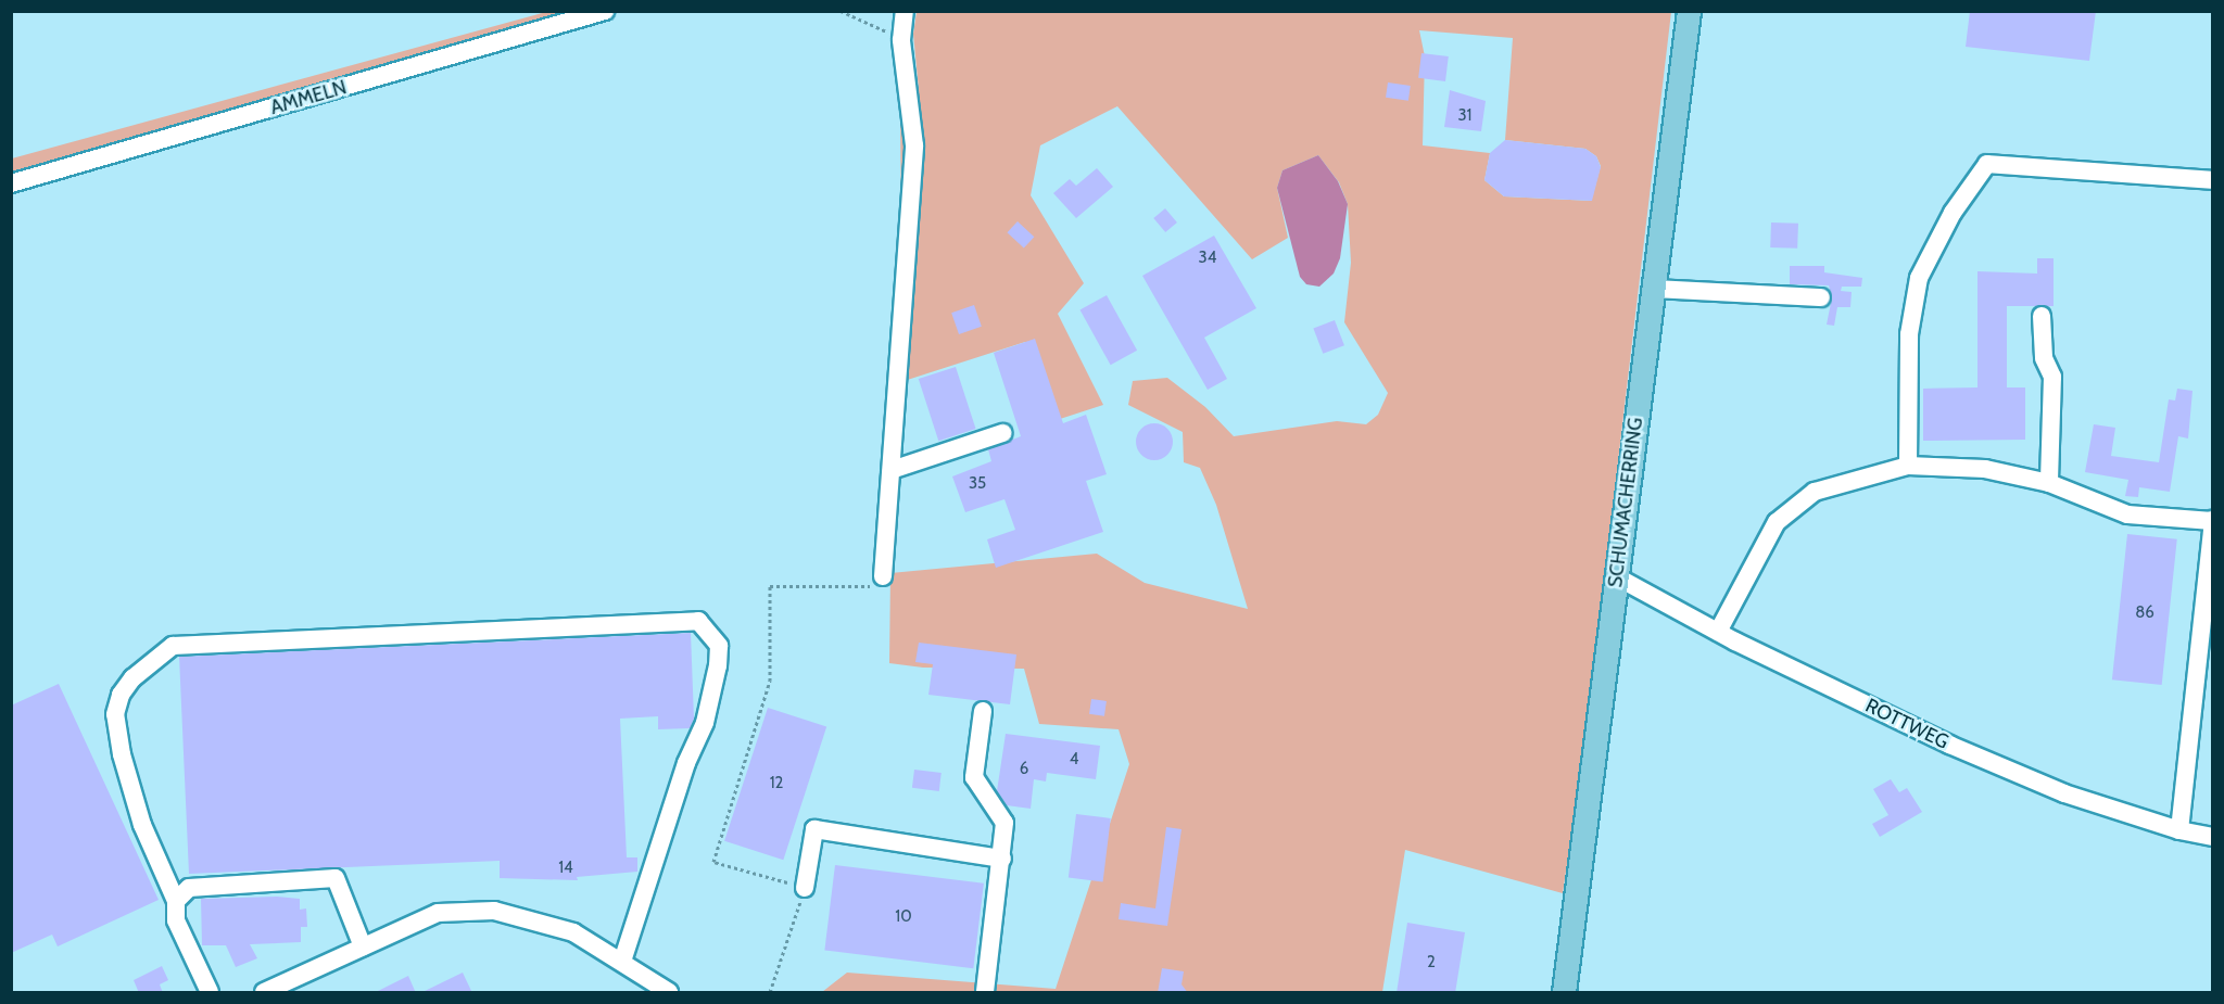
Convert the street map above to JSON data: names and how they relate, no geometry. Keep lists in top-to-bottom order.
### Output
{
  "streets": {
    "main road": ["SCHUMACHERRING"],
    "street": ["AMMELN", "ROTTWEG"]
  },
  "crossings": [
    ["SCHUMACHERRING", "ROTTWEG"]
  ],
  "house_numbers": [
    "31",
    "34",
    "35",
    "86",
    "4",
    "6",
    "12",
    "14",
    "10",
    "2"
  ]
}
